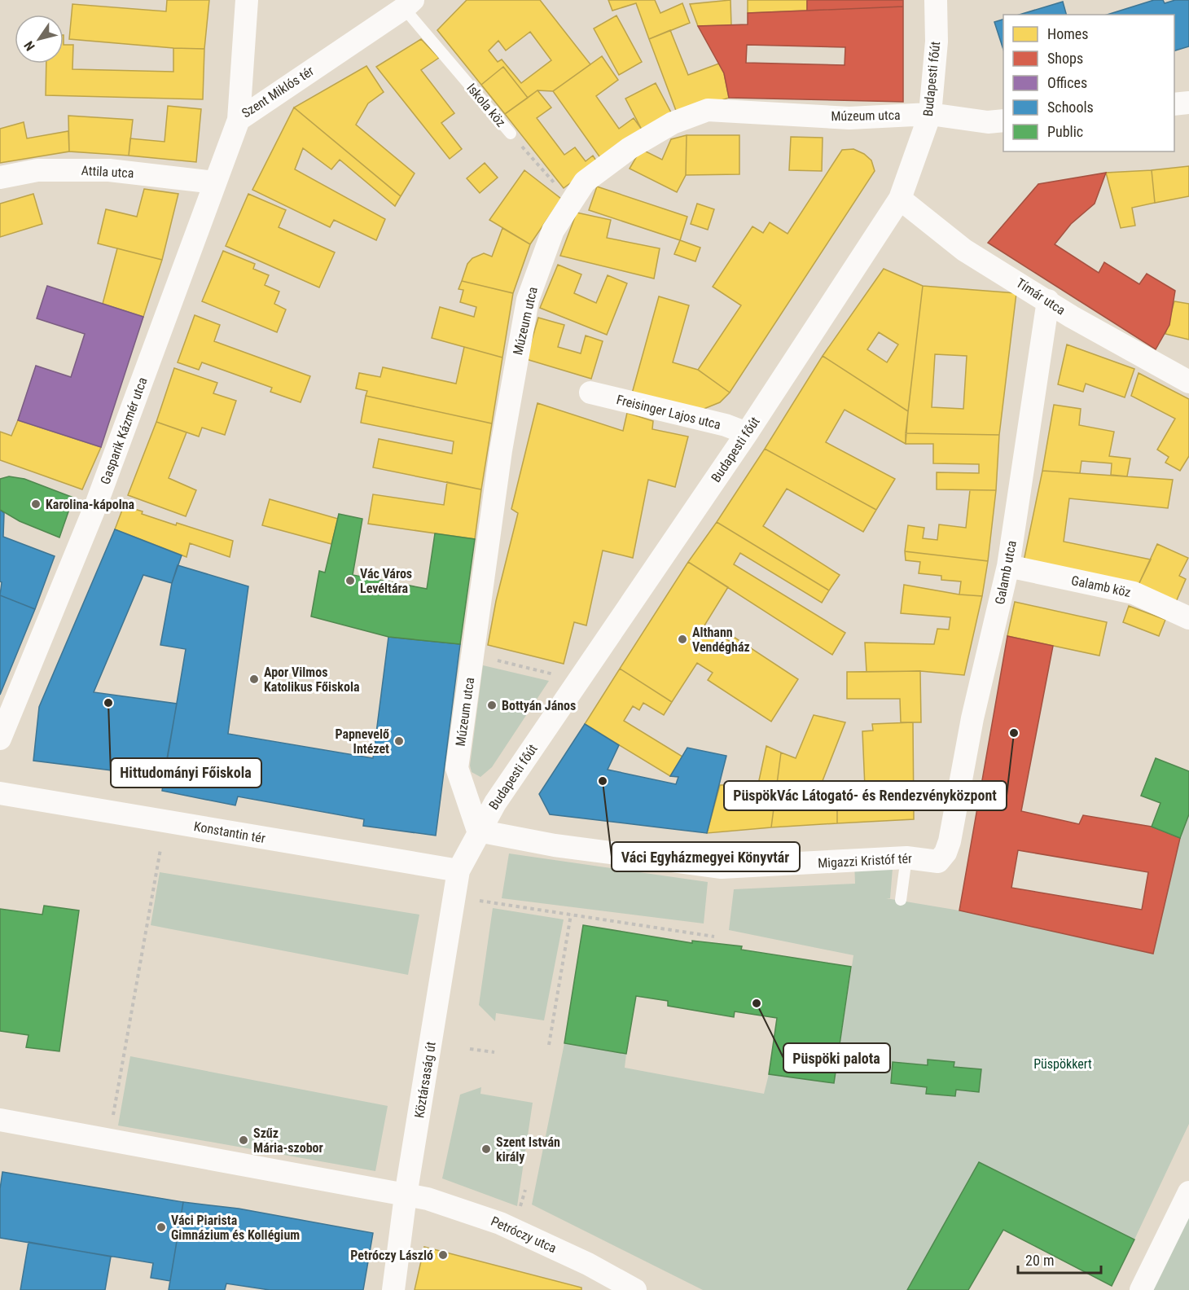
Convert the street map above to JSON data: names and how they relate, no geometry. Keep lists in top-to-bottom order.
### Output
{
  "streets": {
    "street": [
      "Budapesti főút",
      "Szent Miklós tér",
      "Múzeum utca",
      "Attila utca",
      "Tímár utca",
      "Freisinger Lajos utca",
      "Gasparik Kázmér utca",
      "Galamb utca",
      "Galamb köz",
      "Konstantin tér",
      "Migazzi Kristóf tér",
      "Köztársaság út",
      "Petróczy utca"
    ],
    "lane": ["Iskola köz"]
  },
  "crossings": [
    ["Budapesti főút", "Múzeum utca"],
    ["Budapesti főút", "Tímár utca"],
    ["Budapesti főút", "Freisinger Lajos utca"],
    ["Budapesti főút", "Konstantin tér"],
    ["Budapesti főút", "Migazzi Kristóf tér"],
    ["Budapesti főút", "Köztársaság út"],
    ["Szent Miklós tér", "Iskola köz"],
    ["Szent Miklós tér", "Gasparik Kázmér utca"],
    ["Iskola köz", "Múzeum utca"],
    ["Múzeum utca", "Migazzi Kristóf tér"],
    ["Attila utca", "Gasparik Kázmér utca"],
    ["Tímár utca", "Galamb utca"],
    ["Galamb utca", "Galamb köz"],
    ["Galamb utca", "Migazzi Kristóf tér"],
    ["Konstantin tér", "Köztársaság út"],
    ["Köztársaság út", "Petróczy utca"]
  ],
  "parks": ["Püspökkert"],
  "places": [
    "Karolina-kápolna",
    "Vác Város Levéltára",
    "Althann Vendégház",
    "Apor Vilmos Katolikus Főiskola",
    "Hittudományi Főiskola",
    "Bottyán János",
    "PüspökVác Látogató- és Rendezvényközpont",
    "Papnevelő Intézet",
    "Váci Egyházmegyei Könyvtár",
    "Püspöki palota",
    "Szűz Mária-szobor",
    "Szent István király",
    "Váci Piarista Gimnázium és Kollégium",
    "Petróczy László"
  ],
  "legend": [
    "Homes",
    "Shops",
    "Offices",
    "Schools",
    "Public"
  ],
  "scale_bar": "20 m",
  "north": "bottom left"
}
